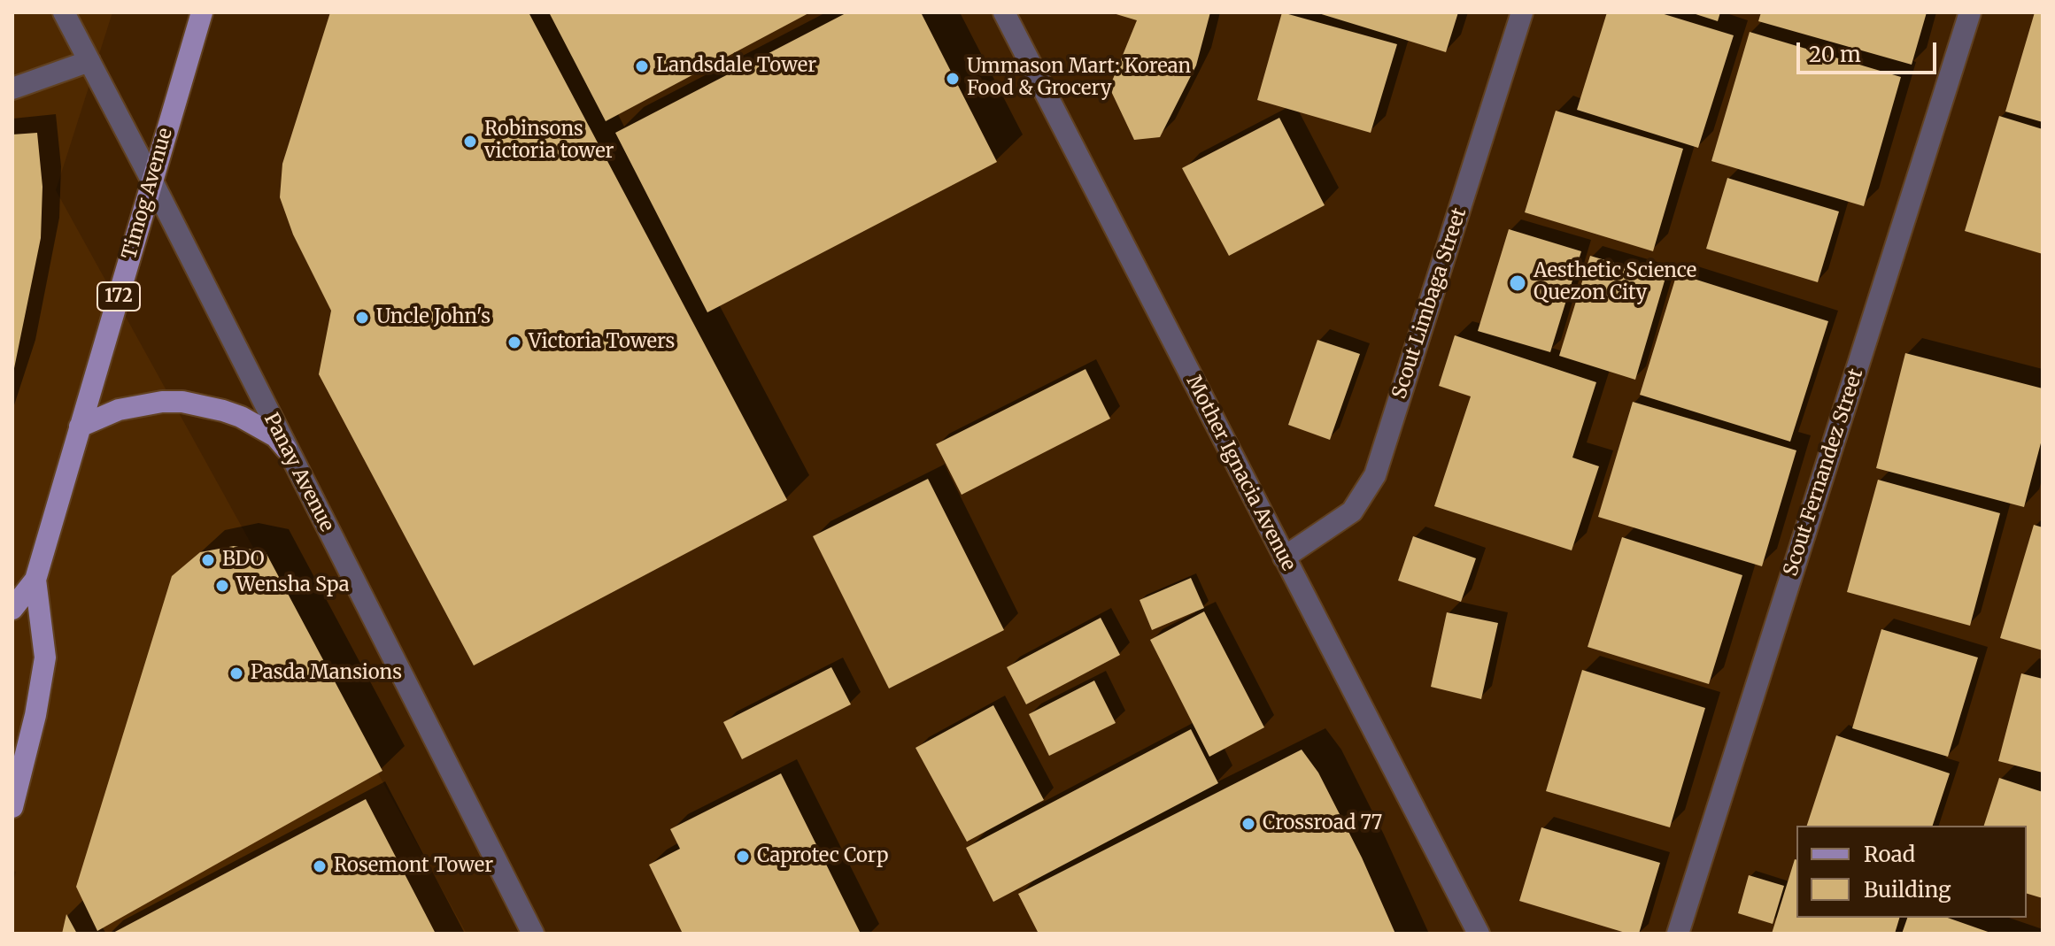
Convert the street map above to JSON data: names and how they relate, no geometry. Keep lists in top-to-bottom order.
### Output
{
  "streets": {
    "main road": ["Timog Avenue", "172"],
    "street": [
      "Scout Limbaga Street",
      "Panay Avenue",
      "Scout Fernandez Street",
      "Mother Ignacia Avenue"
    ]
  },
  "crossings": [
    ["Timog Avenue", "Panay Avenue"],
    ["Scout Limbaga Street", "Mother Ignacia Avenue"]
  ],
  "places": [
    "Landsdale Tower",
    "Ummason Mart: Korean Food & Grocery",
    "Robinsons victoria tower",
    "Aesthetic Science Quezon City",
    "Uncle John's",
    "Victoria Towers",
    "BDO",
    "Wensha Spa",
    "Pasda Mansions",
    "Crossroad 77",
    "Caprotec Corp",
    "Rosemont Tower"
  ],
  "legend": ["Road", "Building"],
  "scale_bar": "20 m"
}
